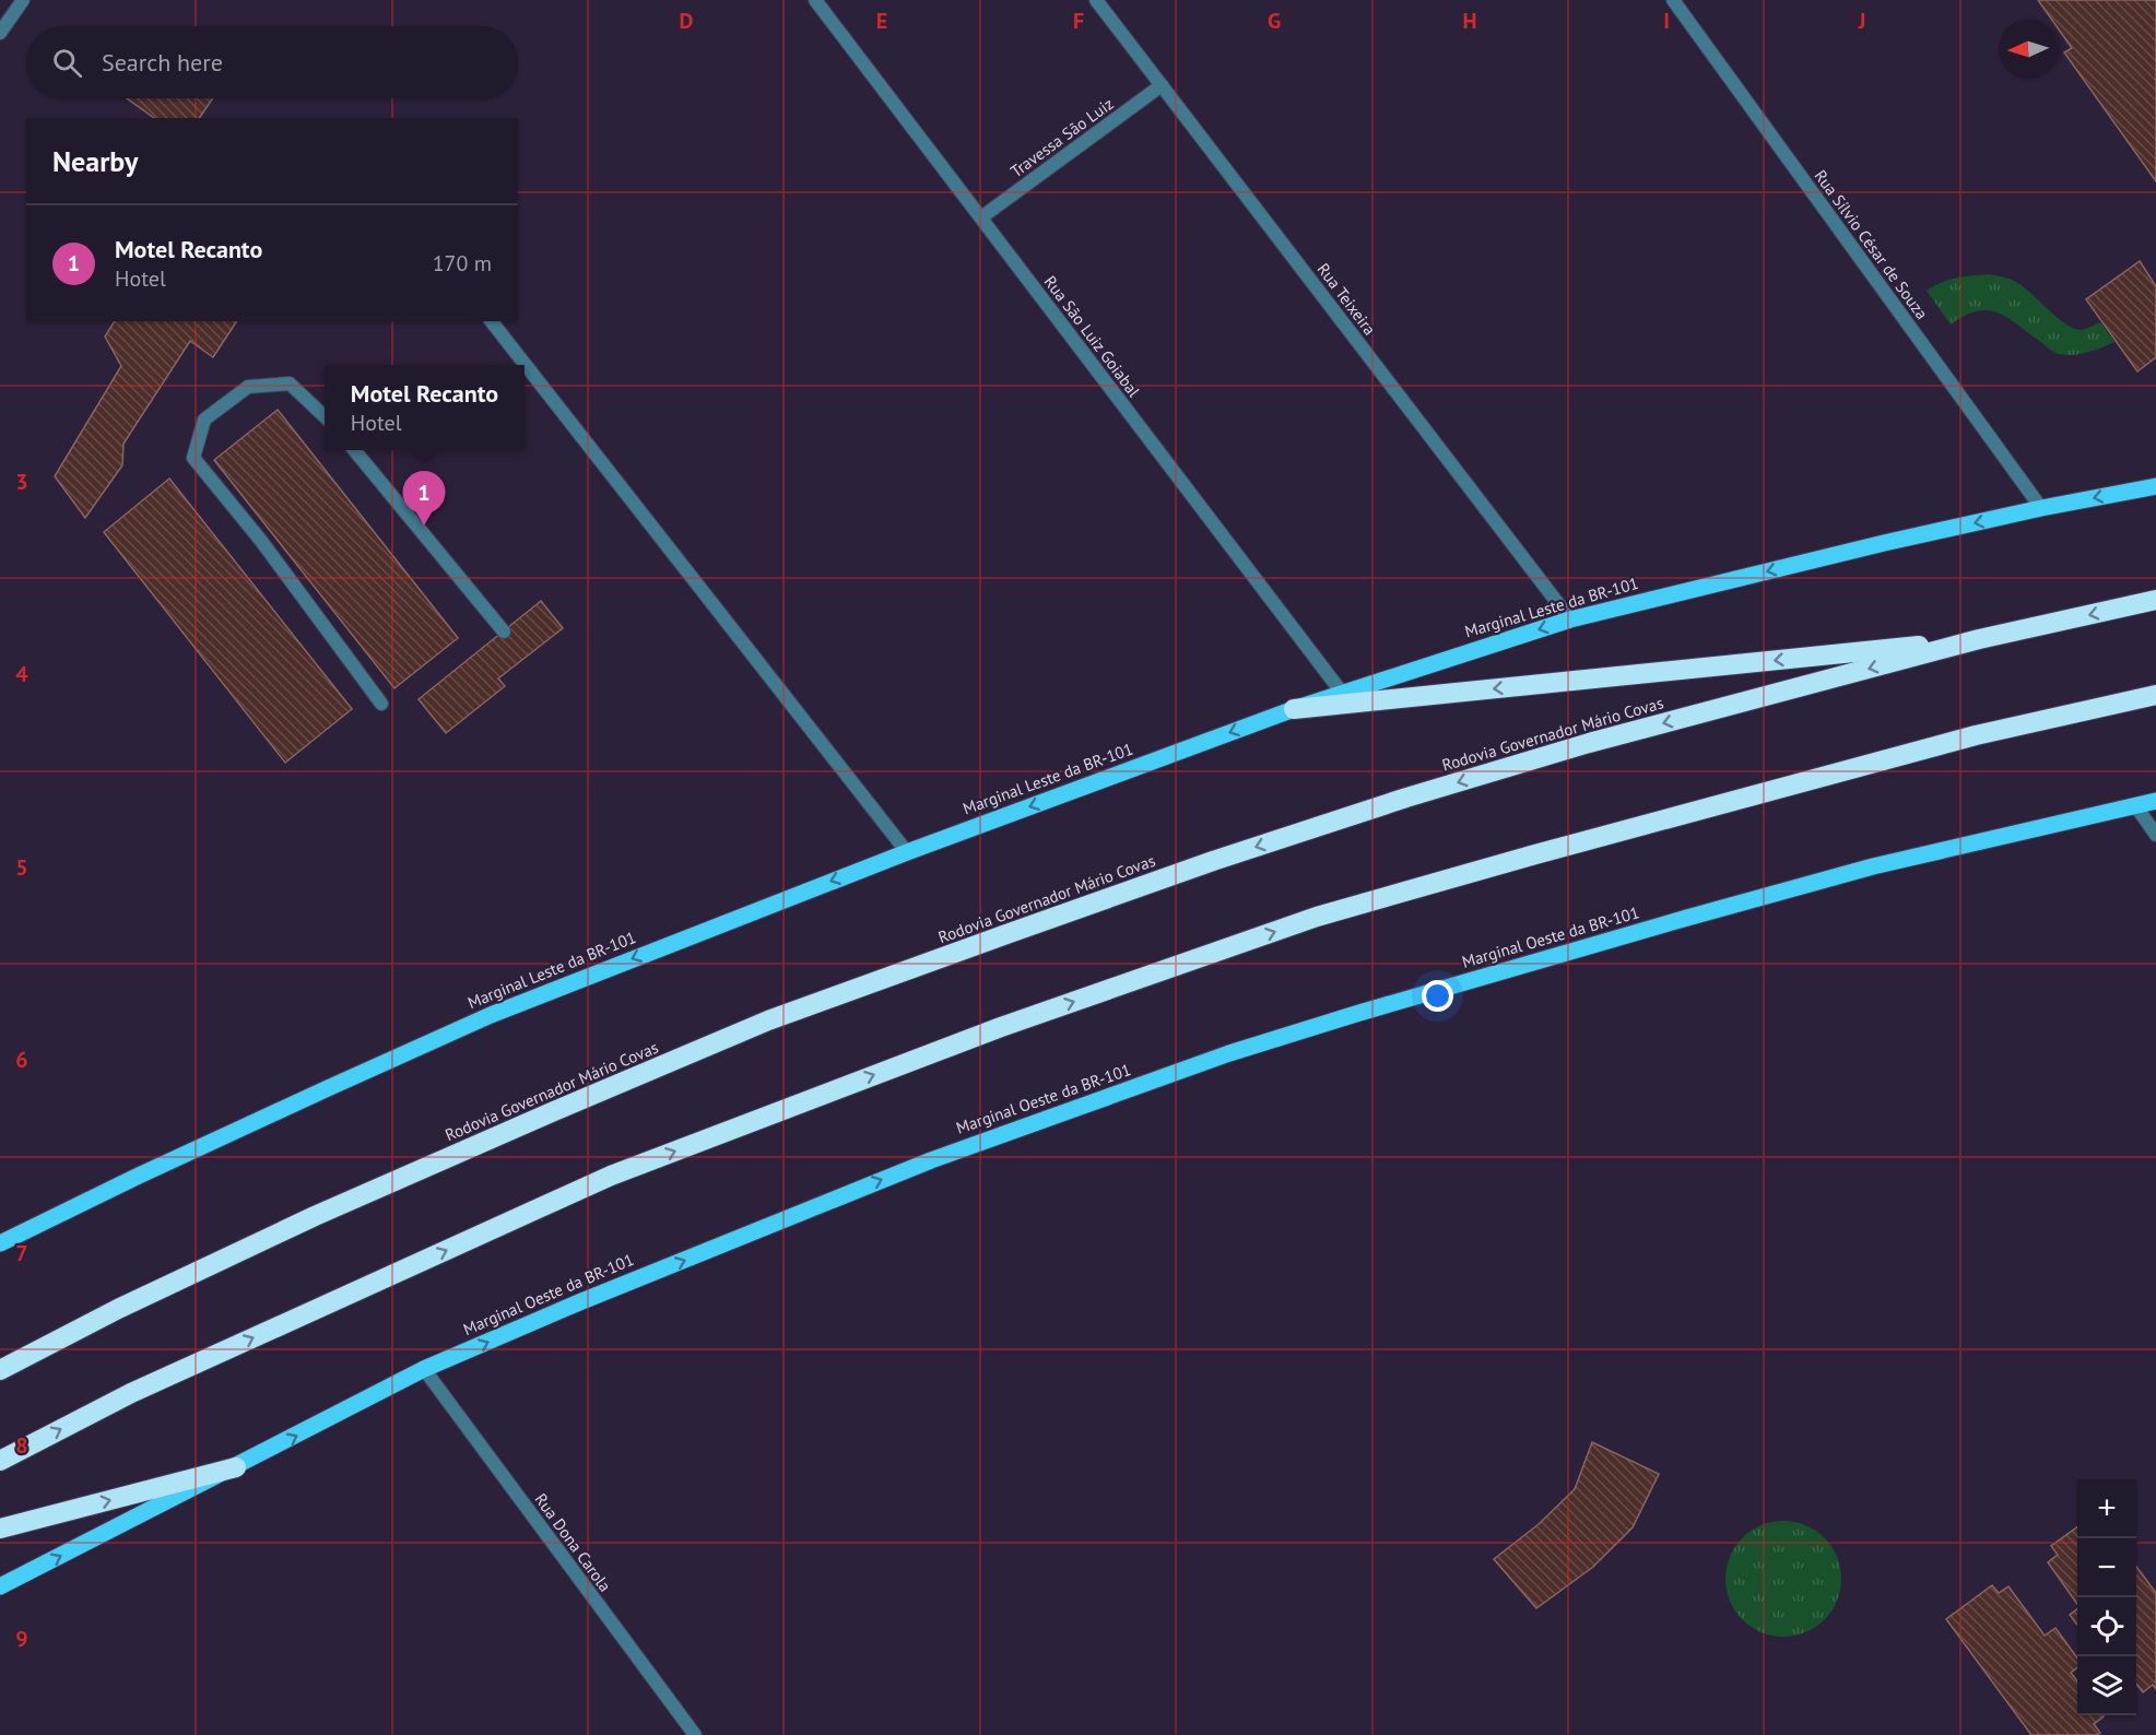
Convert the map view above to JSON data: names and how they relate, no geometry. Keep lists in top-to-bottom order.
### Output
{
  "streets": {
    "highway": ["Rodovia Governador Mário Covas"],
    "main road": ["Marginal Leste da BR-101", "Marginal Oeste da BR-101"],
    "street": [
      "Travessa São Luiz",
      "Rua Sílvio César de Souza",
      "Rua Teixeira",
      "Rua São Luiz Goiabal",
      "Rua Dona Carola"
    ]
  },
  "crossings": [
    ["Travessa São Luiz", "Rua Teixeira"],
    ["Travessa São Luiz", "Rua São Luiz Goiabal"],
    ["Rua Sílvio César de Souza", "Marginal Leste da BR-101"],
    ["Rua Teixeira", "Marginal Leste da BR-101"],
    ["Rua São Luiz Goiabal", "Marginal Leste da BR-101"],
    ["Marginal Oeste da BR-101", "Rua Dona Carola"]
  ],
  "one_way": ["Marginal Leste da BR-101", "Marginal Oeste da BR-101"],
  "north": "left",
  "page": {
    "search": "Search here",
    "heading": "Nearby",
    "list": [
      {
        "mark": "1",
        "name": "Motel Recanto",
        "note": "Hotel",
        "value": "170 m"
      }
    ],
    "popup": ["Motel Recanto", "Hotel"],
    "pins": "1",
    "map_buttons": ["+", "−"]
  },
  "grid": {
    "columns": [
      "D",
      "E",
      "F",
      "G",
      "H",
      "I",
      "J"
    ],
    "rows": [
      "3",
      "4",
      "5",
      "6",
      "7",
      "8",
      "9"
    ]
  }
}
